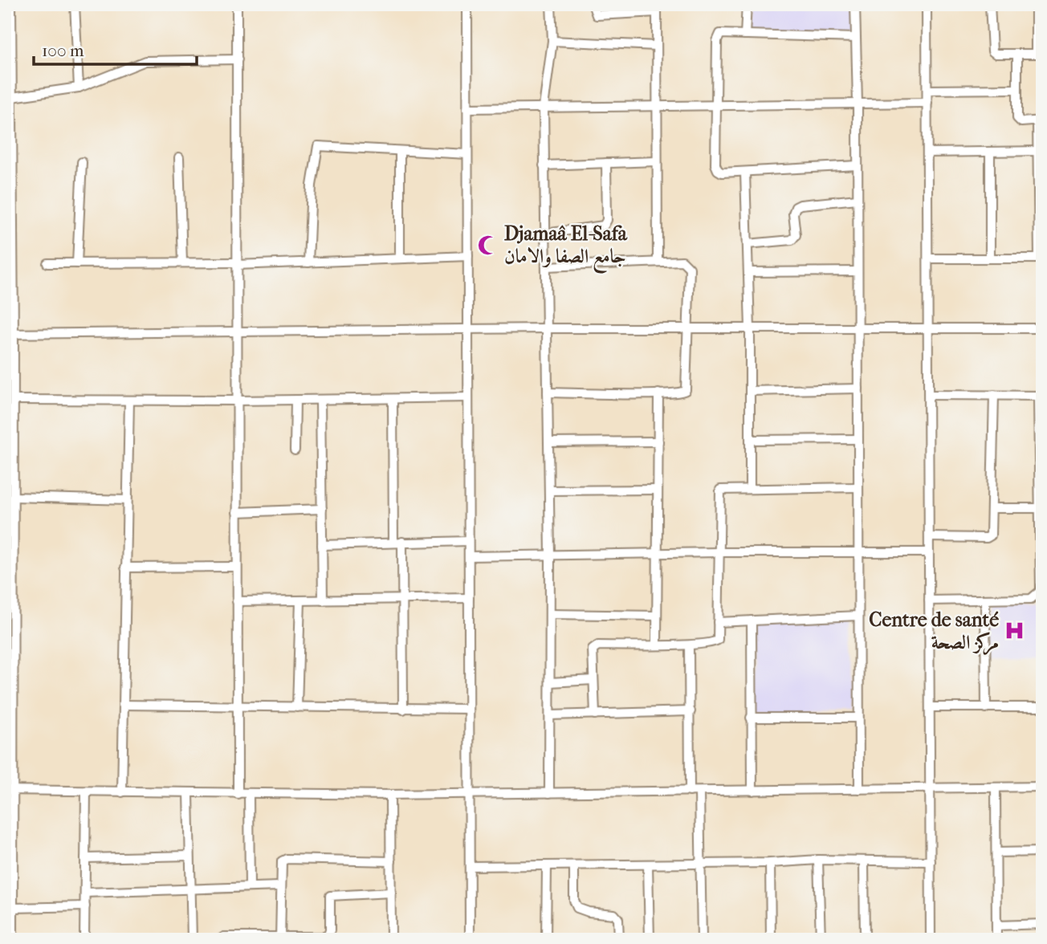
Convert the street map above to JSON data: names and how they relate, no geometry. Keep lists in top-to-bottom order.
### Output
{
  "places": {
    "mosque": ["Djamaâ El-Safa جامع الصفا والامان"],
    "hospital": ["Centre de santé مركز الصحة"]
  },
  "scale_bar": "100 m"
}
